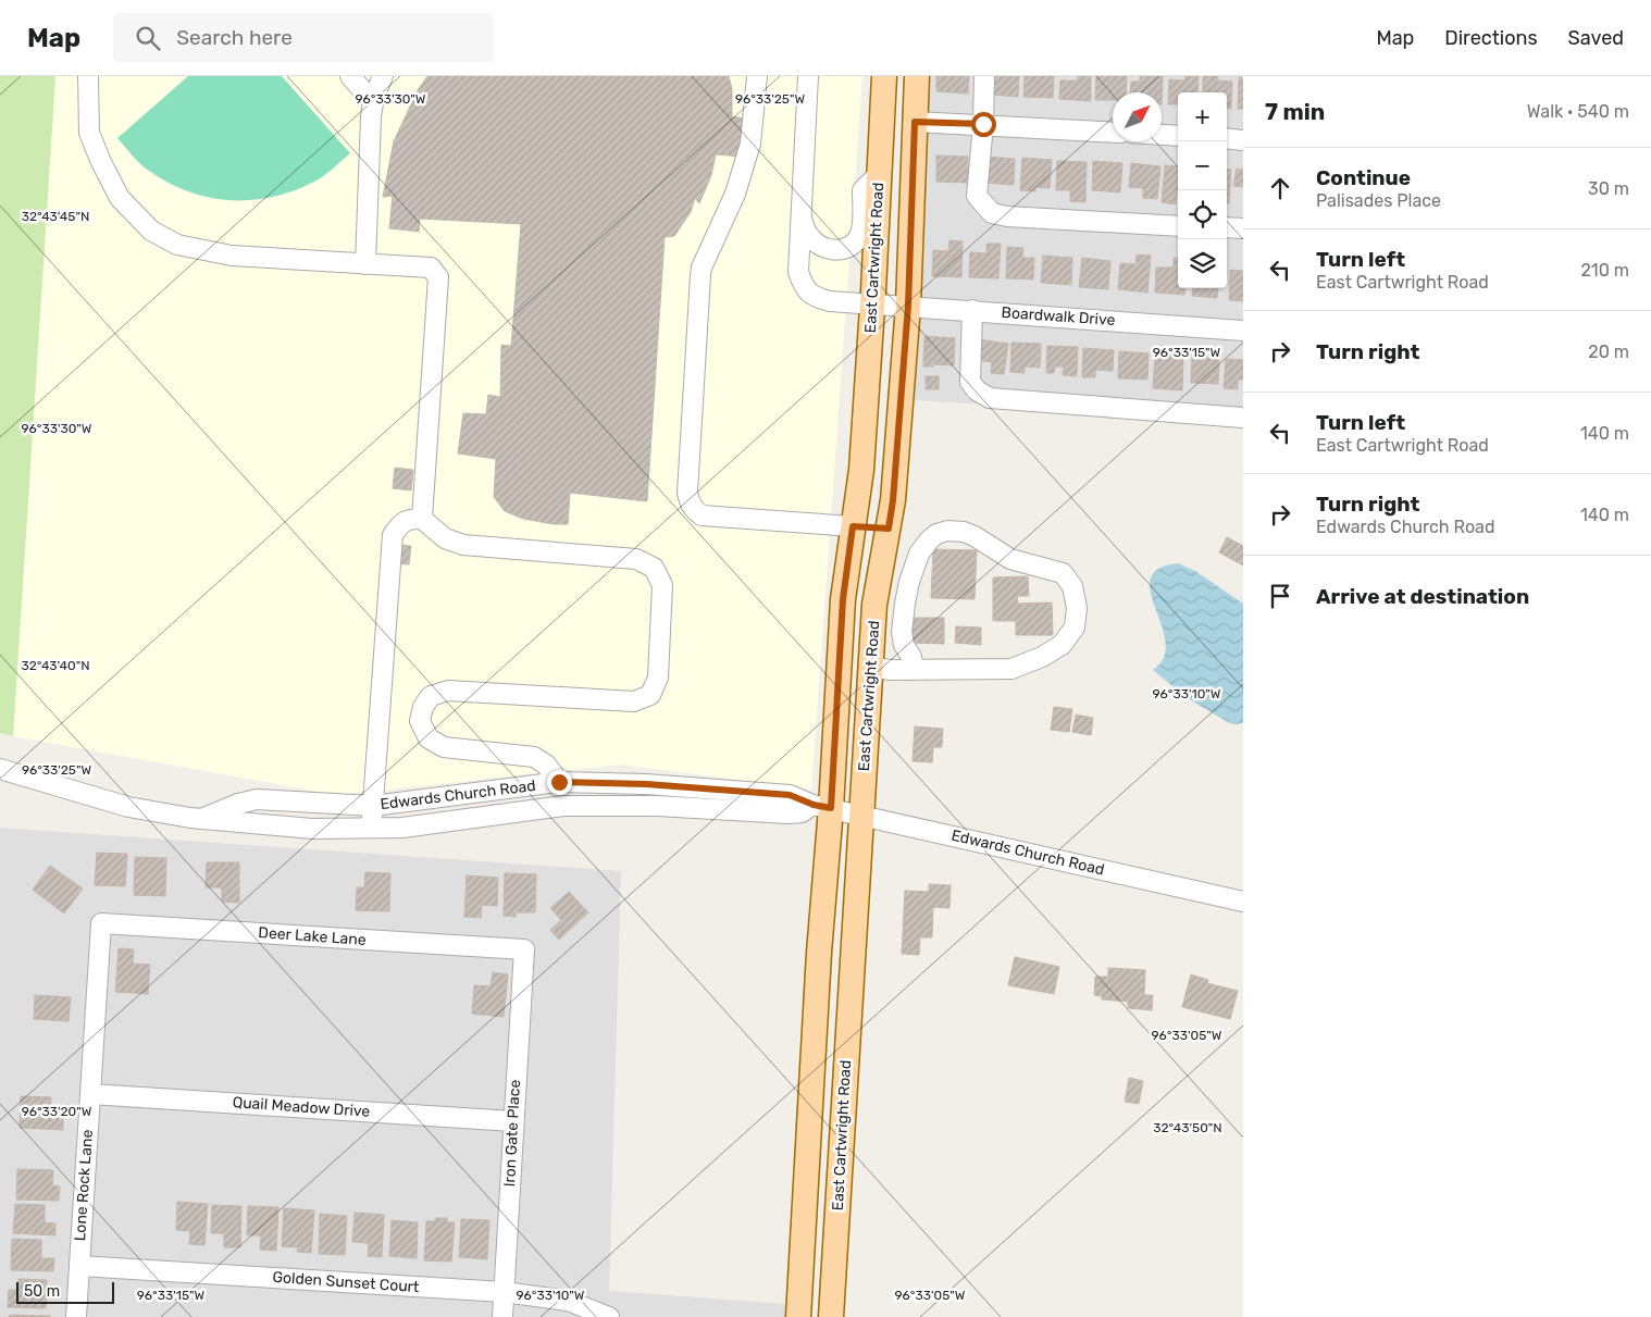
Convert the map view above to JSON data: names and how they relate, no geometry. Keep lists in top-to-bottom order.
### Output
{
  "streets": {
    "main road": ["East Cartwright Road"],
    "street": [
      "Boardwalk Drive",
      "Edwards Church Road",
      "Deer Lake Lane",
      "Quail Meadow Drive",
      "Iron Gate Place",
      "Lone Rock Lane",
      "Golden Sunset Court"
    ]
  },
  "crossings": [
    ["East Cartwright Road", "Boardwalk Drive"],
    ["East Cartwright Road", "Edwards Church Road"],
    ["Deer Lake Lane", "Iron Gate Place"],
    ["Deer Lake Lane", "Lone Rock Lane"],
    ["Quail Meadow Drive", "Iron Gate Place"],
    ["Quail Meadow Drive", "Lone Rock Lane"],
    ["Iron Gate Place", "Golden Sunset Court"],
    ["Lone Rock Lane", "Golden Sunset Court"]
  ],
  "scale_bar": "50 m",
  "north": "top right",
  "page": {
    "header": "Map",
    "search": "Search here",
    "nav": ["Map", "Directions", "Saved"],
    "heading": ["7 min", "Walk · 540 m"],
    "map_buttons": ["+", "−"],
    "list": [
      ["Continue", "Palisades Place", "30 m"],
      ["Turn left", "East Cartwright Road", "210 m"],
      ["Turn right", "20 m"],
      ["Turn left", "East Cartwright Road", "140 m"],
      ["Turn right", "Edwards Church Road", "140 m"],
      "Arrive at destination"
    ],
    "scale": "50 m"
  },
  "coordinates": [
    "96°33'30\"W",
    "96°33'25\"W",
    "32°43'45\"N",
    "96°33'15\"W",
    "32°43'40\"N",
    "96°33'10\"W",
    "96°33'05\"W",
    "96°33'20\"W",
    "32°43'50\"N"
  ]
}
